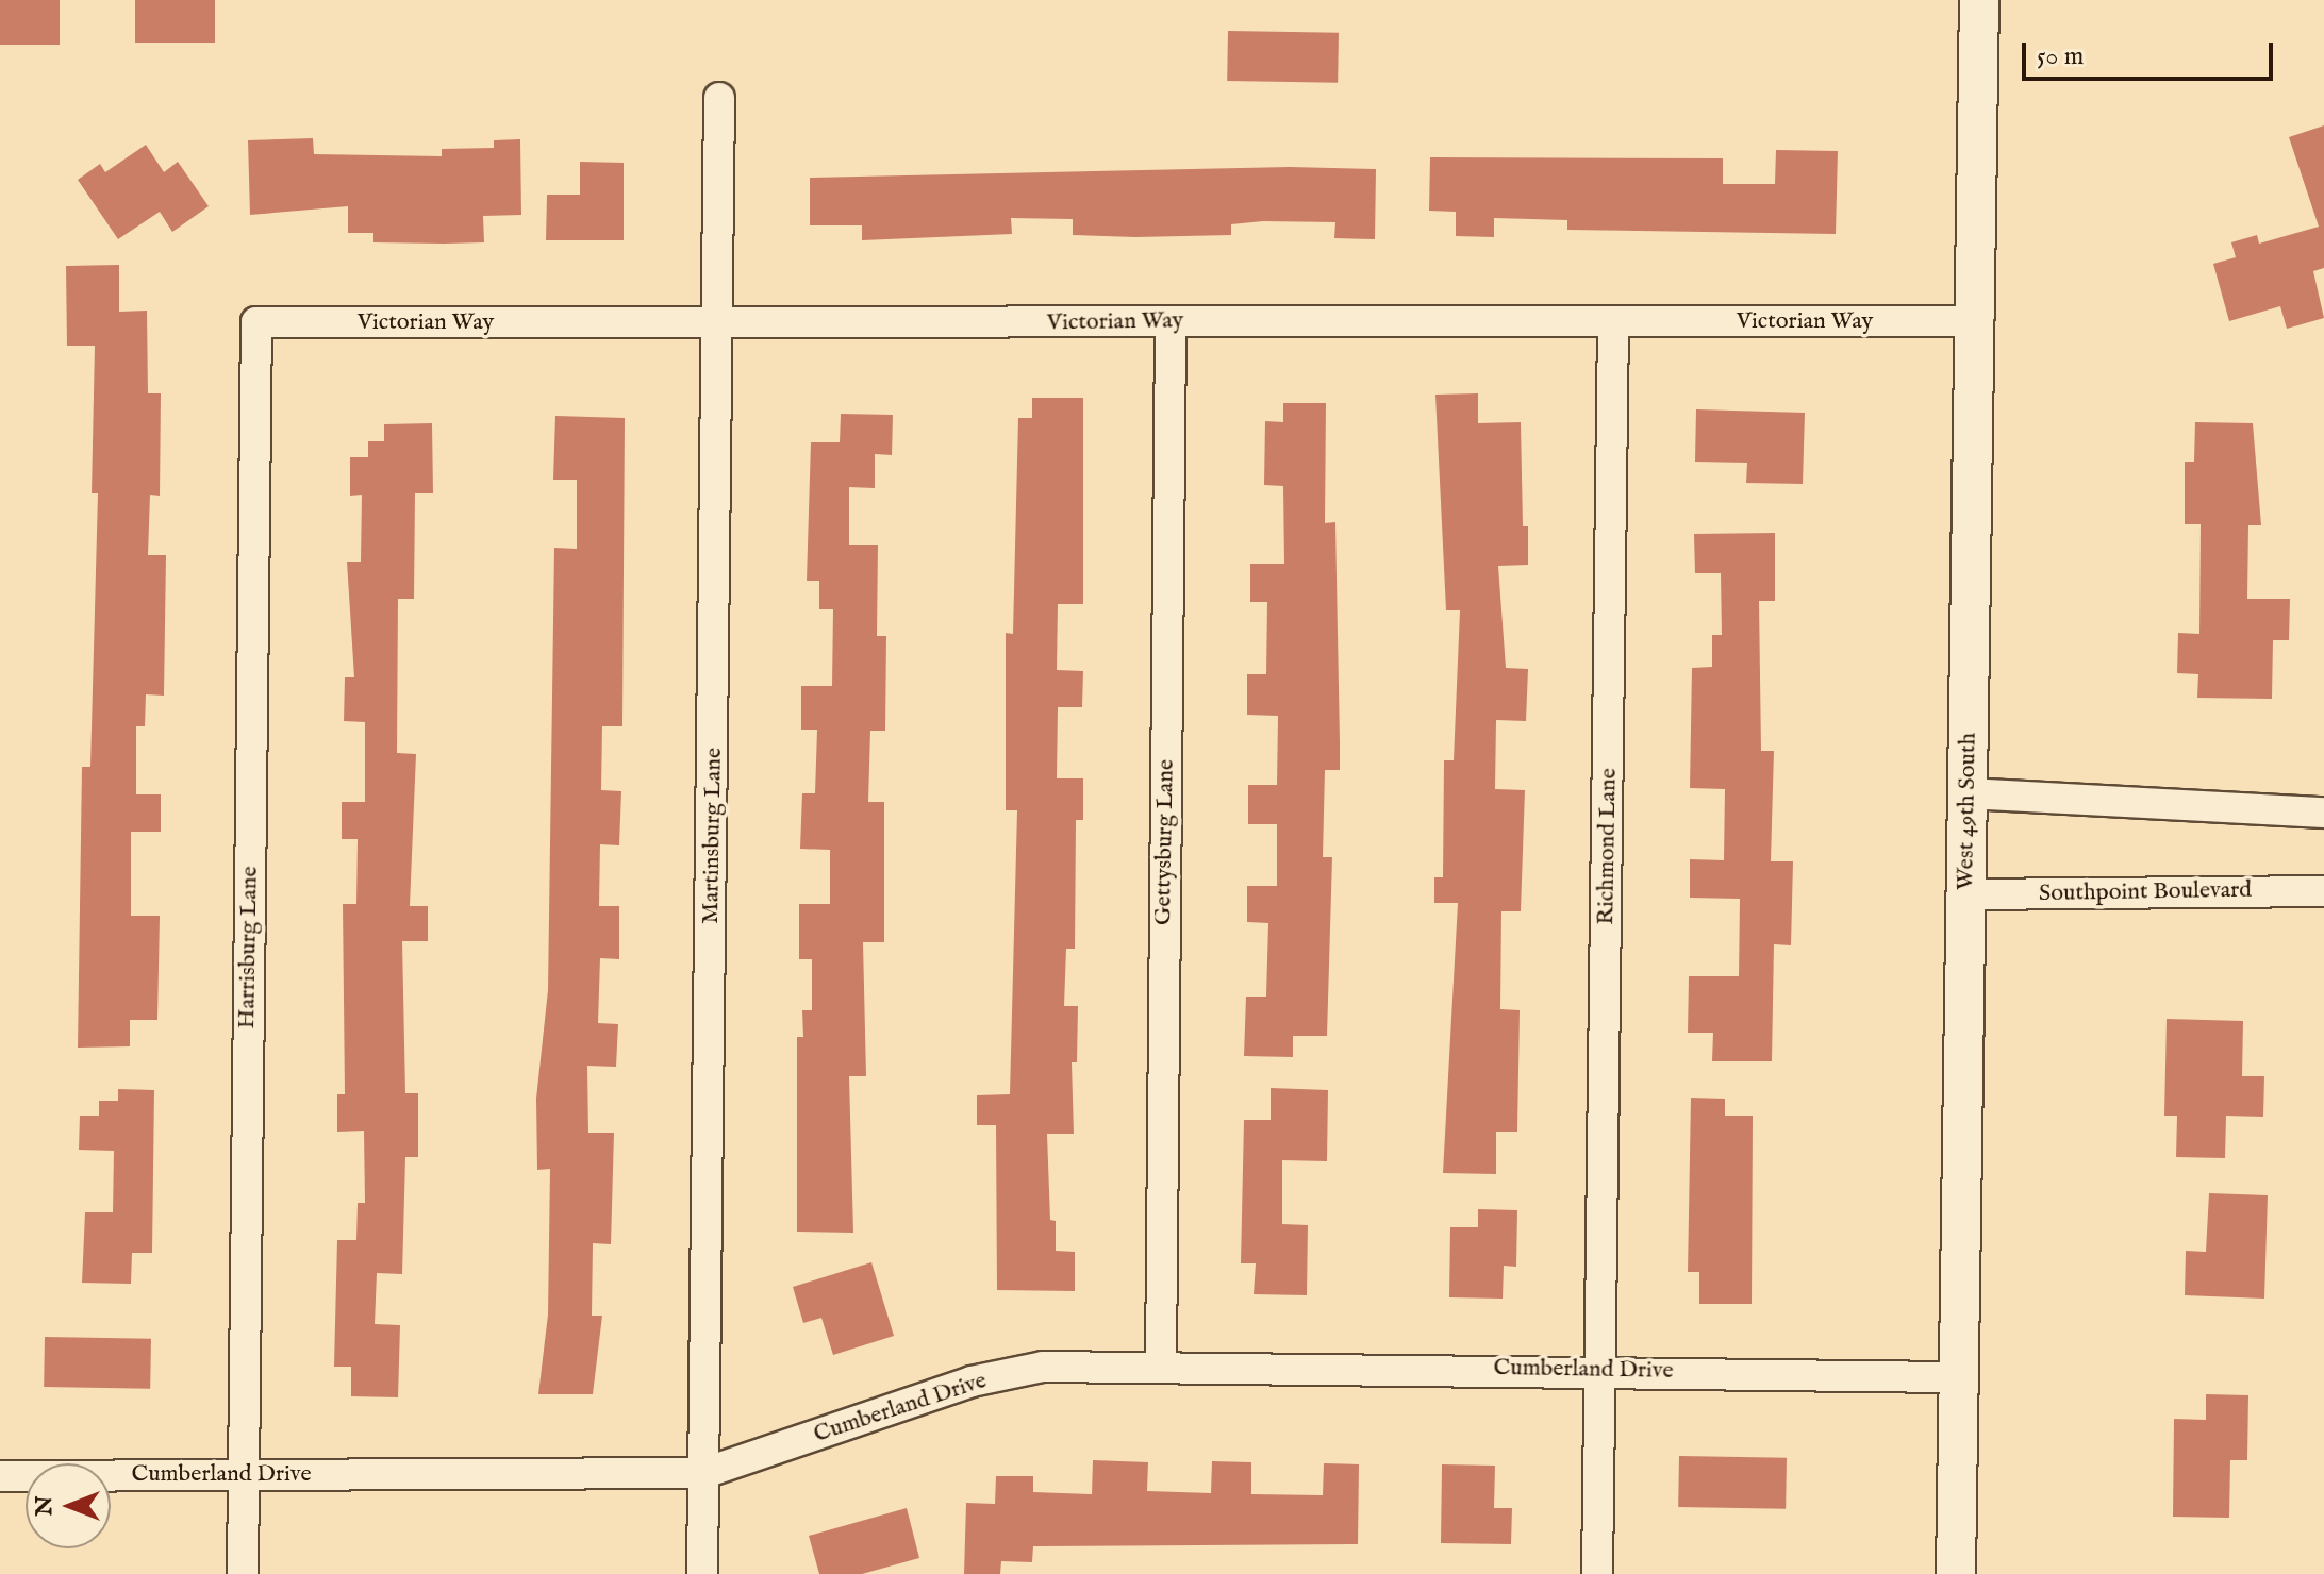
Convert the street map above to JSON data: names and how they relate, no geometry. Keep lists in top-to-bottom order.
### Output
{
  "streets": {
    "street": [
      "Victorian Way",
      "West 49th South",
      "Martinsburg Lane",
      "Gettysburg Lane",
      "Richmond Lane",
      "Southpoint Boulevard",
      "Harrisburg Lane",
      "Cumberland Drive"
    ]
  },
  "crossings": [
    ["Victorian Way", "West 49th South"],
    ["Victorian Way", "Martinsburg Lane"],
    ["Victorian Way", "Gettysburg Lane"],
    ["Victorian Way", "Richmond Lane"],
    ["Victorian Way", "Harrisburg Lane"],
    ["West 49th South", "Southpoint Boulevard"],
    ["West 49th South", "Cumberland Drive"],
    ["Martinsburg Lane", "Cumberland Drive"],
    ["Gettysburg Lane", "Cumberland Drive"],
    ["Richmond Lane", "Cumberland Drive"],
    ["Harrisburg Lane", "Cumberland Drive"]
  ],
  "scale_bar": "50 m",
  "north": "left"
}
